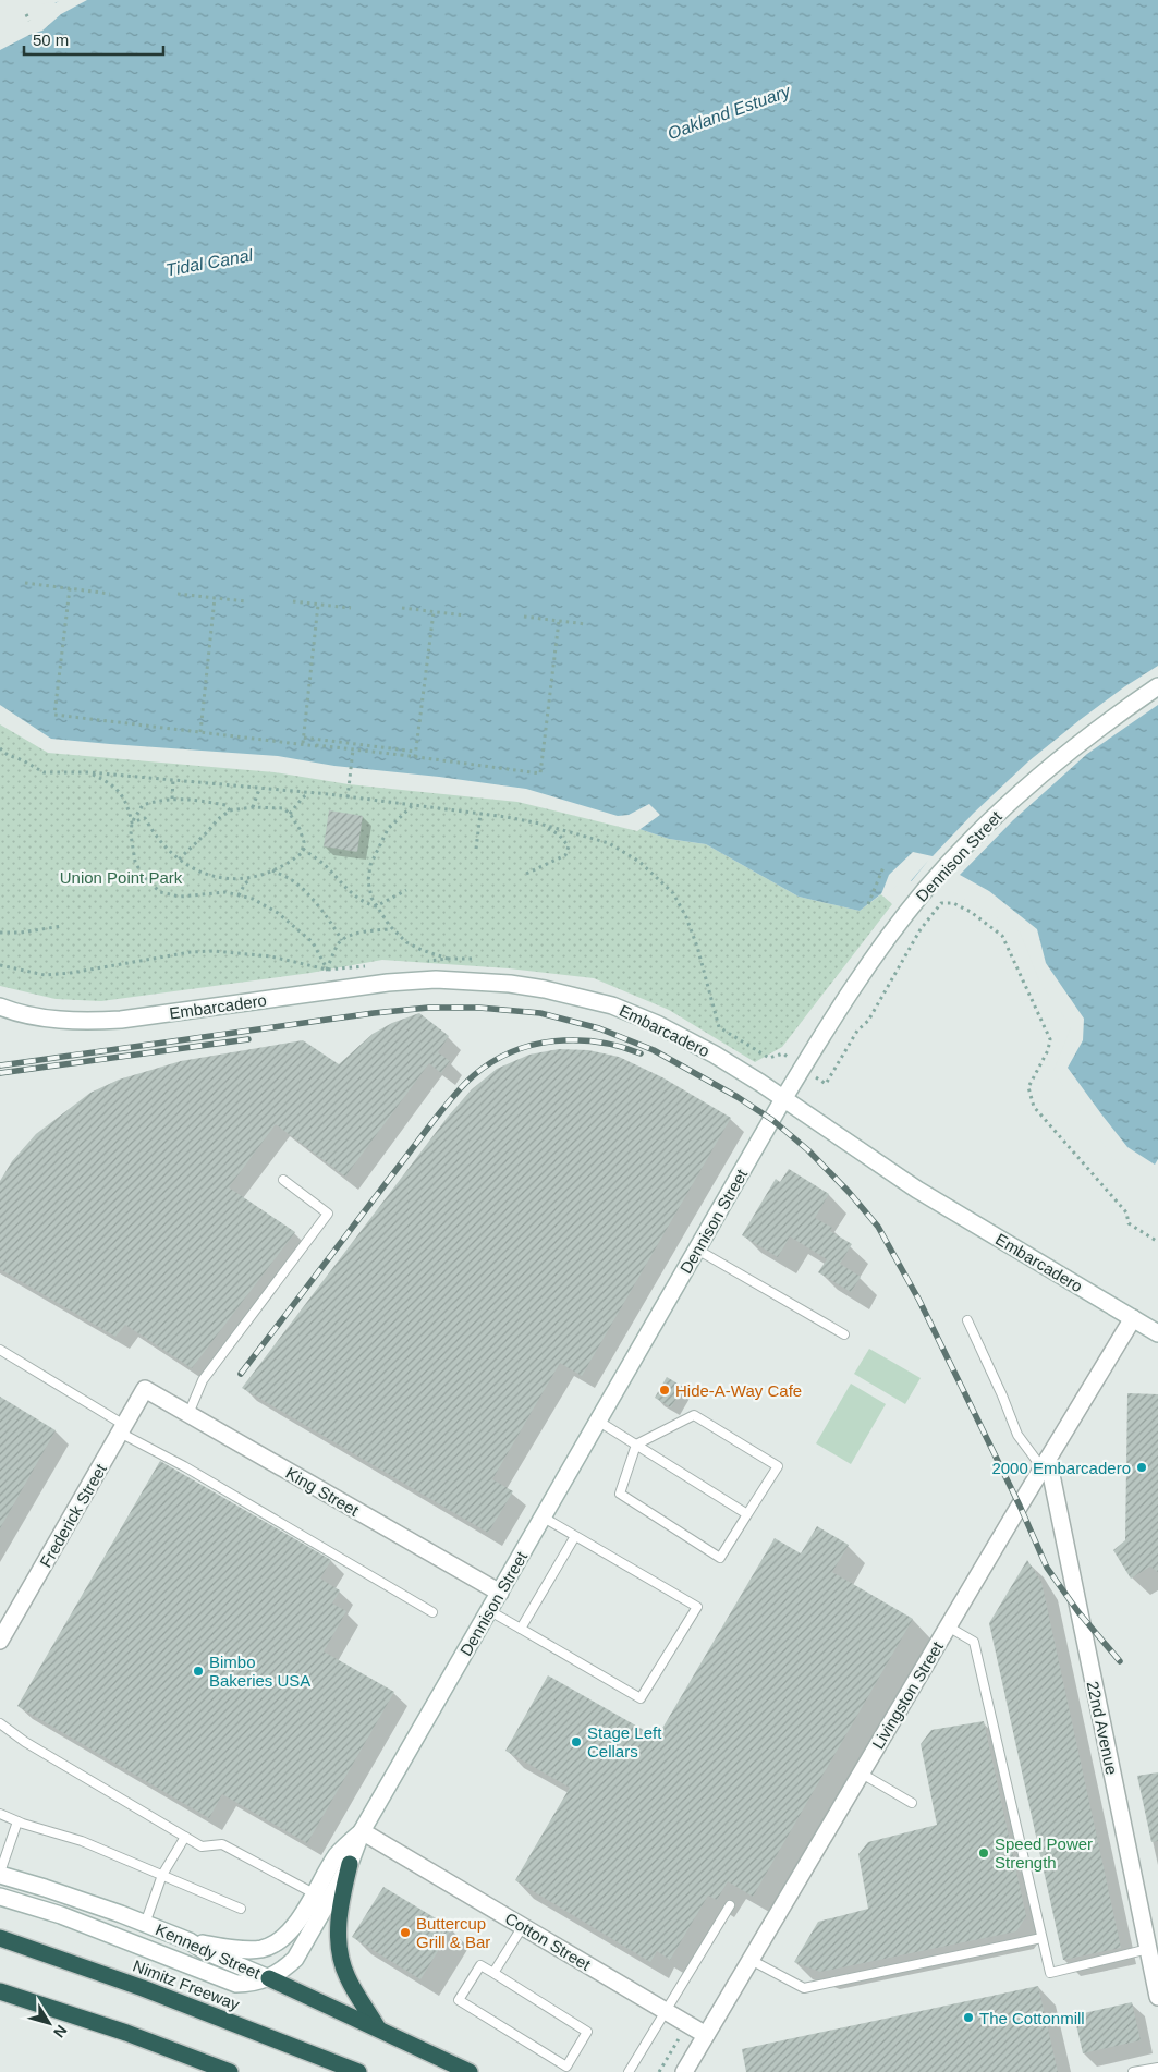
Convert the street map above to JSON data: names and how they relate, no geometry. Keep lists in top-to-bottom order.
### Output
{
  "streets": {
    "highway": ["Nimitz Freeway"],
    "main road": [
      "Dennison Street",
      "Embarcadero",
      "King Street",
      "Frederick Street",
      "Livingston Street",
      "22nd Avenue",
      "Cotton Street",
      "Kennedy Street"
    ]
  },
  "crossings": [
    ["Dennison Street", "Embarcadero"],
    ["Dennison Street", "King Street"],
    ["Dennison Street", "Cotton Street"],
    ["Dennison Street", "Kennedy Street"],
    ["Embarcadero", "Livingston Street"],
    ["King Street", "Frederick Street"],
    ["Livingston Street", "22nd Avenue"],
    ["Livingston Street", "Cotton Street"]
  ],
  "water": ["Oakland Estuary", "Tidal Canal"],
  "parks": ["Union Point Park"],
  "places": [
    "Hide-A-Way Cafe",
    "2000 Embarcadero",
    "Bimbo Bakeries USA",
    "Stage Left Cellars",
    "Speed Power Strength",
    "Buttercup Grill & Bar",
    "The Cottonmill"
  ],
  "scale_bar": "50 m",
  "north": "bottom right"
}
